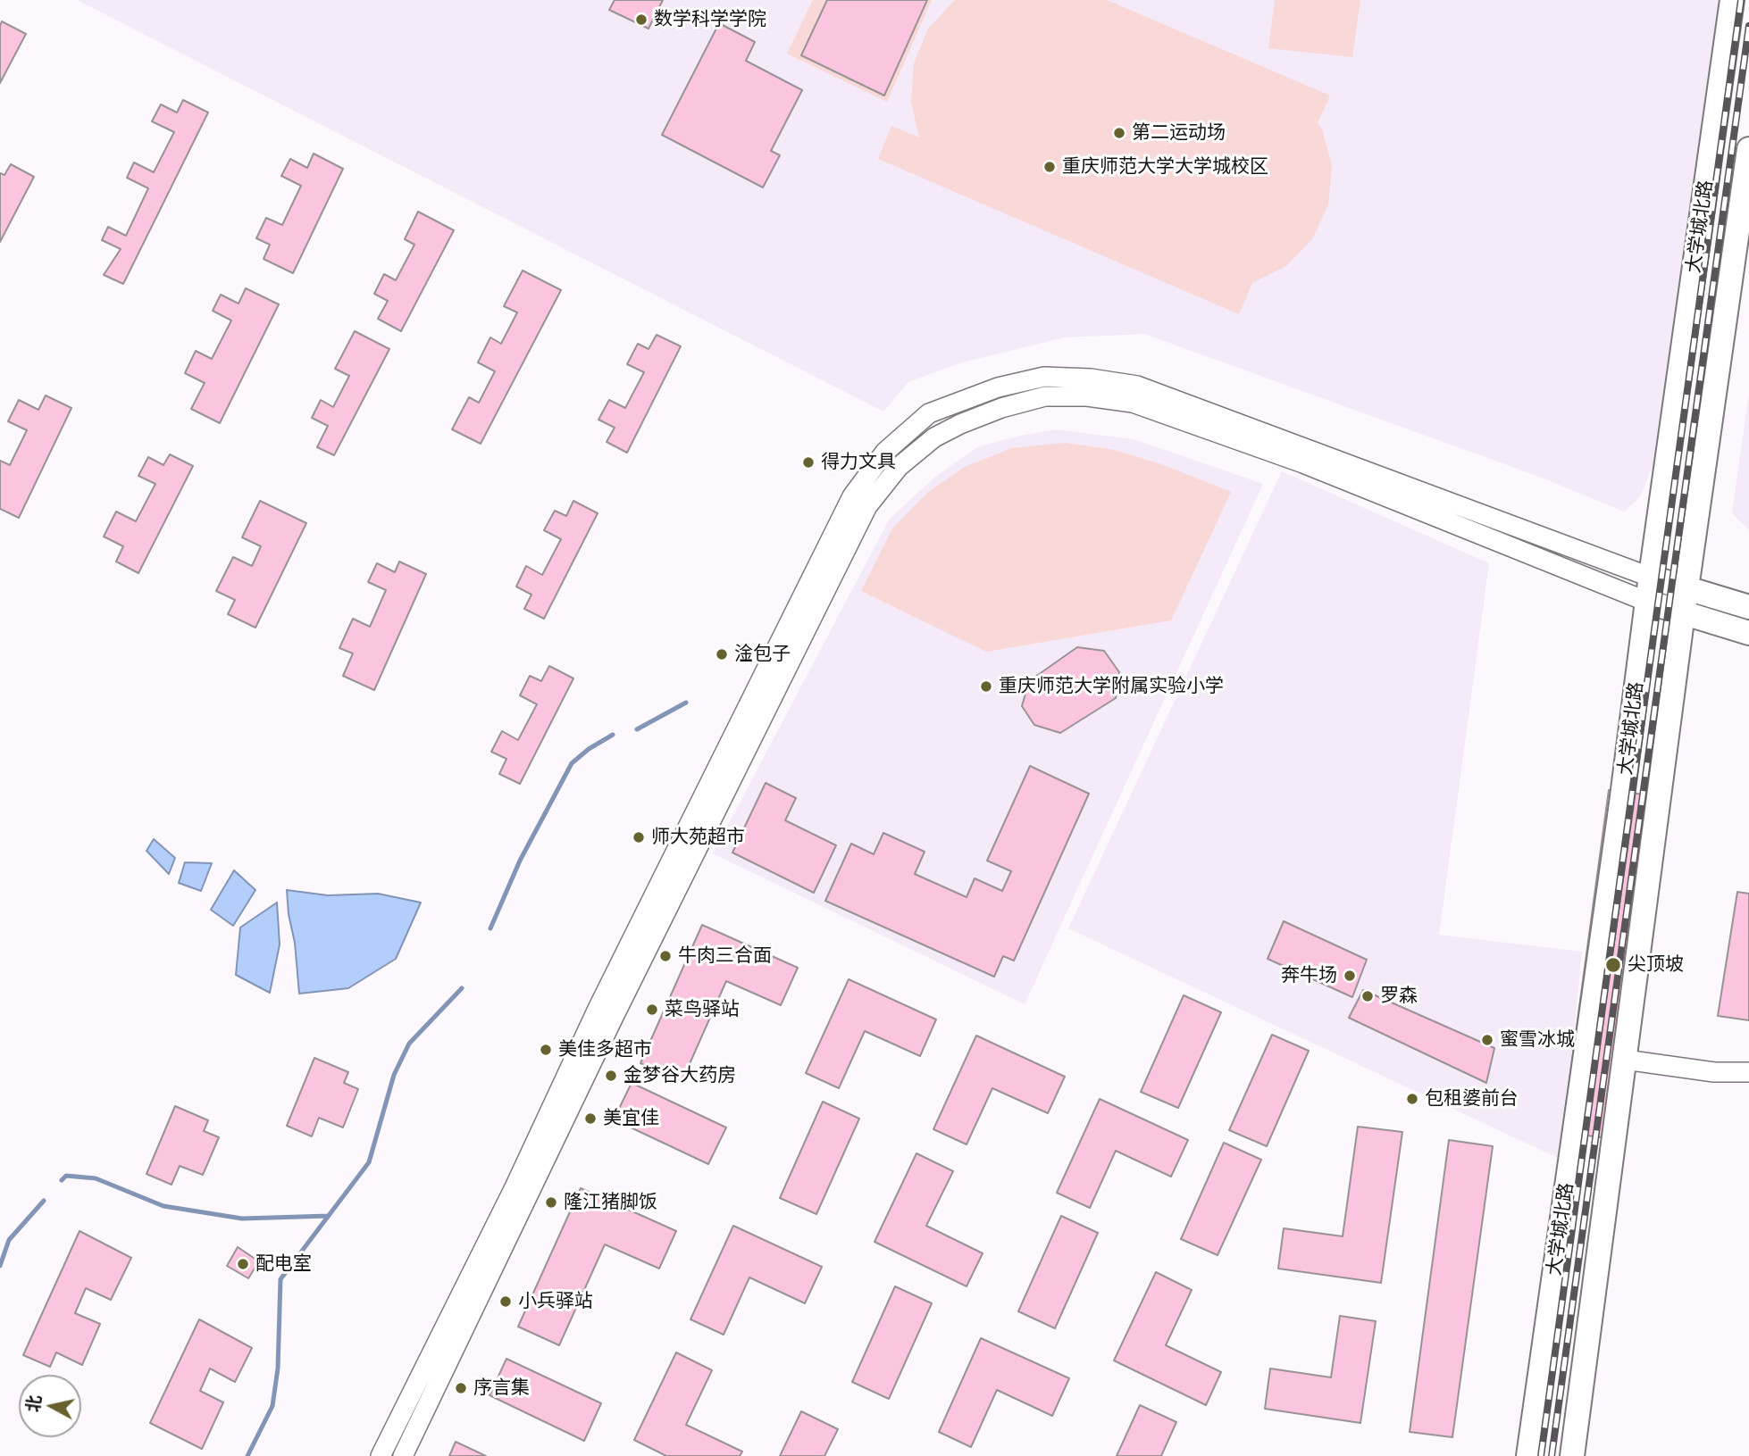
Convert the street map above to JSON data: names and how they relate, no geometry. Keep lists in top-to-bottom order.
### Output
{
  "streets": {
    "main road": ["大学城北路"]
  },
  "places": [
    "数学科学学院",
    "第二运动场",
    "重庆师范大学大学城校区",
    "得力文具",
    "淦包子",
    "重庆师范大学附属实验小学",
    "师大苑超市",
    "牛肉三合面",
    "尖顶坡",
    "奔牛场",
    "罗森",
    "菜鸟驿站",
    "蜜雪冰城",
    "美佳多超市",
    "金梦谷大药房",
    "包租婆前台",
    "美宜佳",
    "隆江猪脚饭",
    "配电室",
    "小兵驿站",
    "序言集"
  ],
  "north": "left"
}
